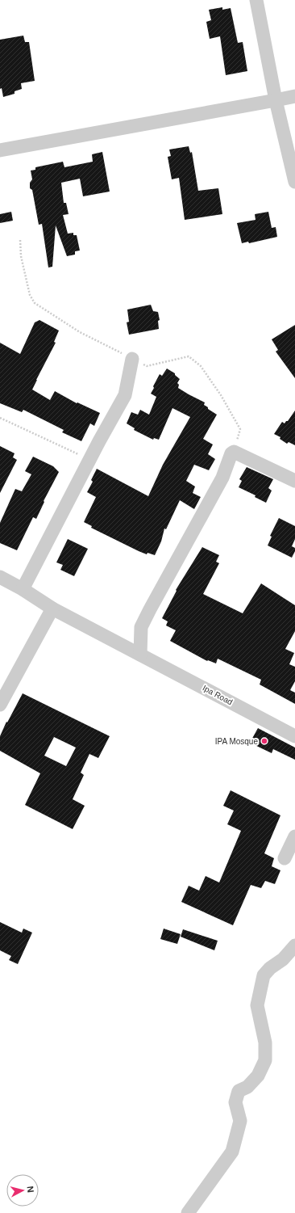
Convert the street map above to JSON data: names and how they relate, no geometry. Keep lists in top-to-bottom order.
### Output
{
  "streets": {
    "street": ["Ipa Road"]
  },
  "places": ["IPA Mosque"],
  "north": "right"
}
